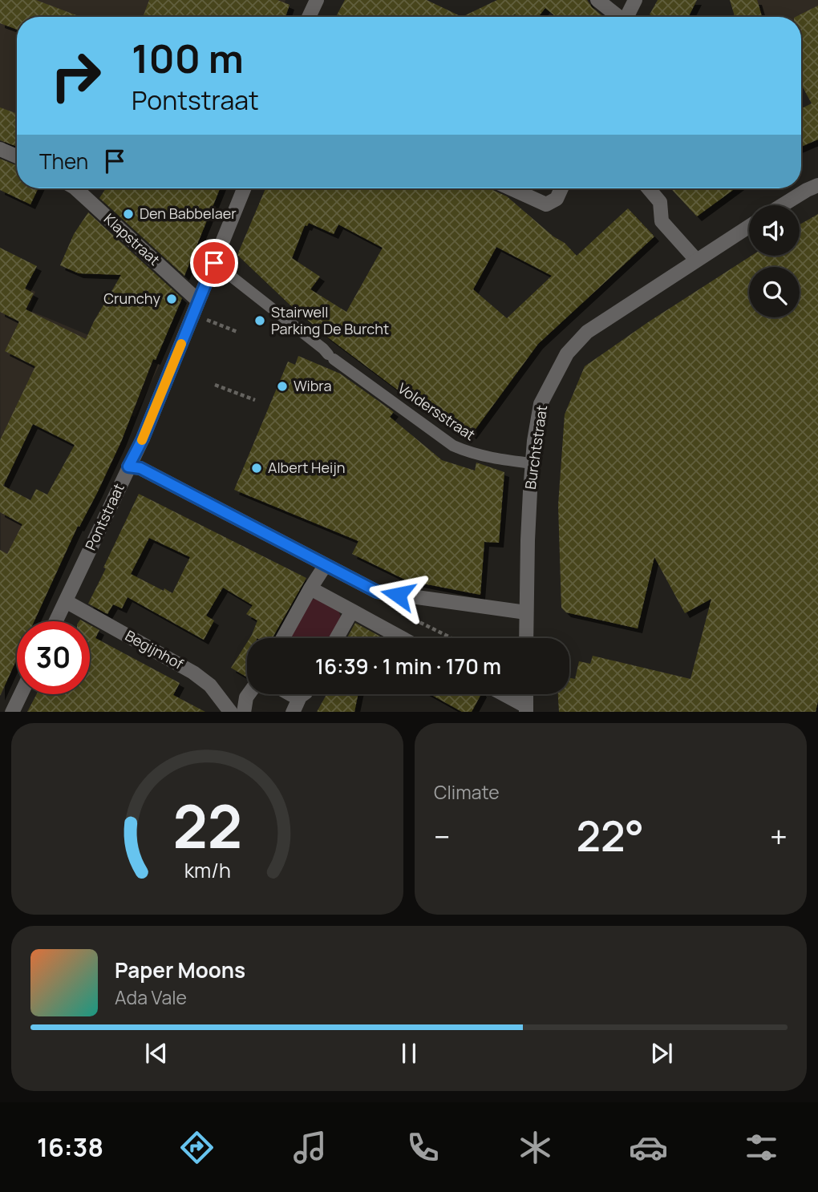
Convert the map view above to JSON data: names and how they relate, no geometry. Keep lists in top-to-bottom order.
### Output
{
  "streets": {
    "street": [
      "Klapstraat",
      "Burchtstraat",
      "Pontstraat",
      "Begijnhof"
    ],
    "lane": ["Voldersstraat"]
  },
  "crossings": [
    ["Klapstraat", "Pontstraat"],
    ["Voldersstraat", "Burchtstraat"],
    ["Voldersstraat", "Pontstraat"],
    ["Pontstraat", "Begijnhof"]
  ],
  "places": [
    "Den Babbelaer",
    "Crunchy",
    "Stairwell Parking De Burcht",
    "Wibra",
    "Albert Heijn"
  ],
  "page": {
    "turn": ["100 m", "Pontstraat"],
    "then": "Then",
    "limit": "30",
    "trip": "16:39 · 1 min · 170 m",
    "tile": "Climate",
    "heat": ["−", "22°", "+"],
    "song": ["Paper Moons", "Ada Vale"],
    "tabs": "16:38",
    "gauge": ["22", "km/h"]
  }
}
